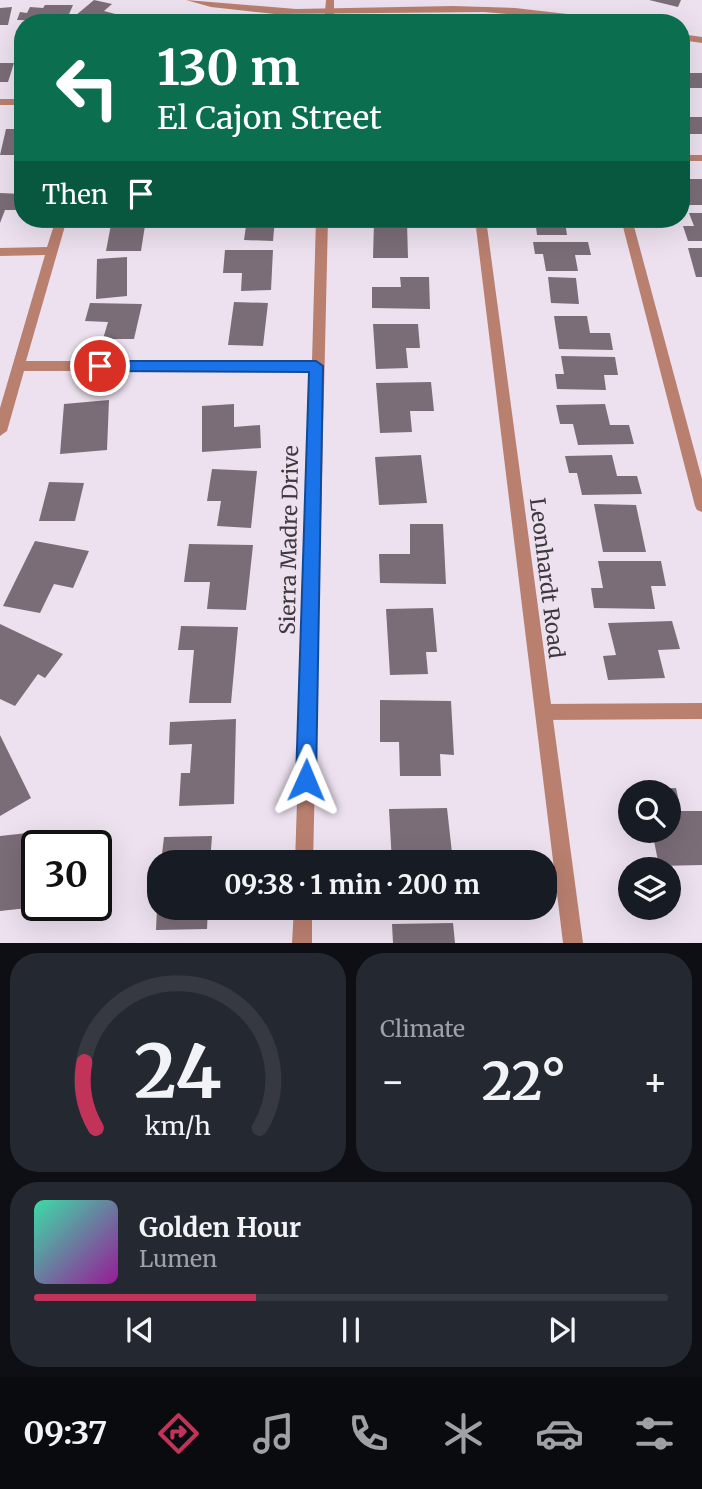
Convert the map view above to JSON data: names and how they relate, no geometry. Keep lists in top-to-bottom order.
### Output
{
  "streets": {
    "street": ["Sierra Madre Drive", "Leonhardt Road"]
  },
  "page": {
    "turn": ["130 m", "El Cajon Street"],
    "then": "Then",
    "limit": "30",
    "trip": "09:38 · 1 min · 200 m",
    "tile": "Climate",
    "heat": ["−", "22°", "+"],
    "song": ["Golden Hour", "Lumen"],
    "tabs": "09:37",
    "gauge": ["24", "km/h"]
  }
}
